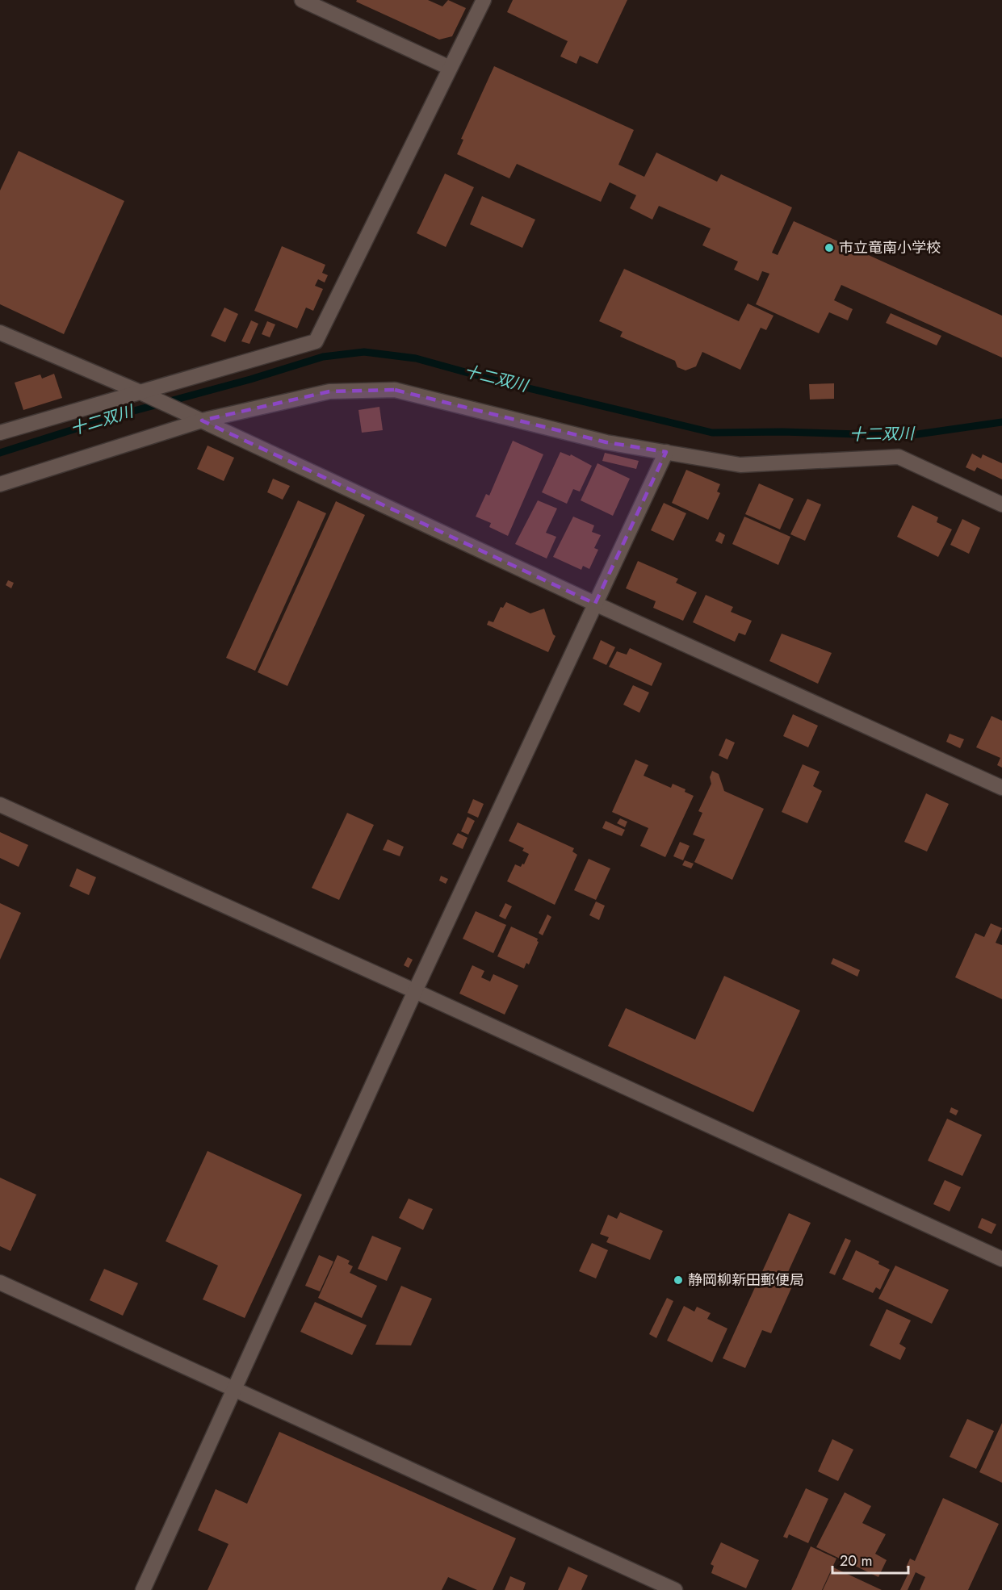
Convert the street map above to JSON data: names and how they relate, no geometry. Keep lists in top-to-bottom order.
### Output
{
  "water": ["十二双川"],
  "places": ["市立竜南小学校", "静岡柳新田郵便局"],
  "scale_bar": "20 m"
}
